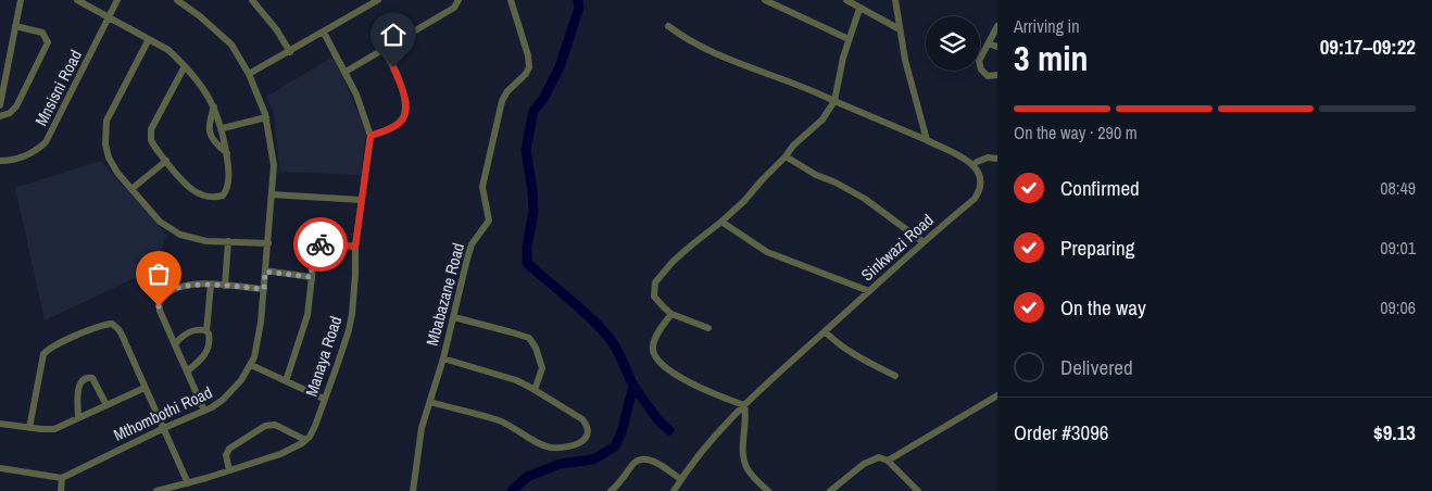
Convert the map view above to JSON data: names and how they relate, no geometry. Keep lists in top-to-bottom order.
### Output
{
  "streets": {
    "street": [
      "Mnsisni Road",
      "Sinkwazi Road",
      "Mbabazane Road",
      "Manaya Road",
      "Mthombothi Road"
    ]
  },
  "page": {
    "heading": ["3 min", "Arriving in", "09:17–09:22"],
    "panel": ["Order #3096", "$9.13"],
    "bar": "On the way · 290 m",
    "list": [
      ["Confirmed", "08:49"],
      ["Preparing", "09:01"],
      ["On the way", "09:06"],
      "Delivered"
    ]
  }
}
